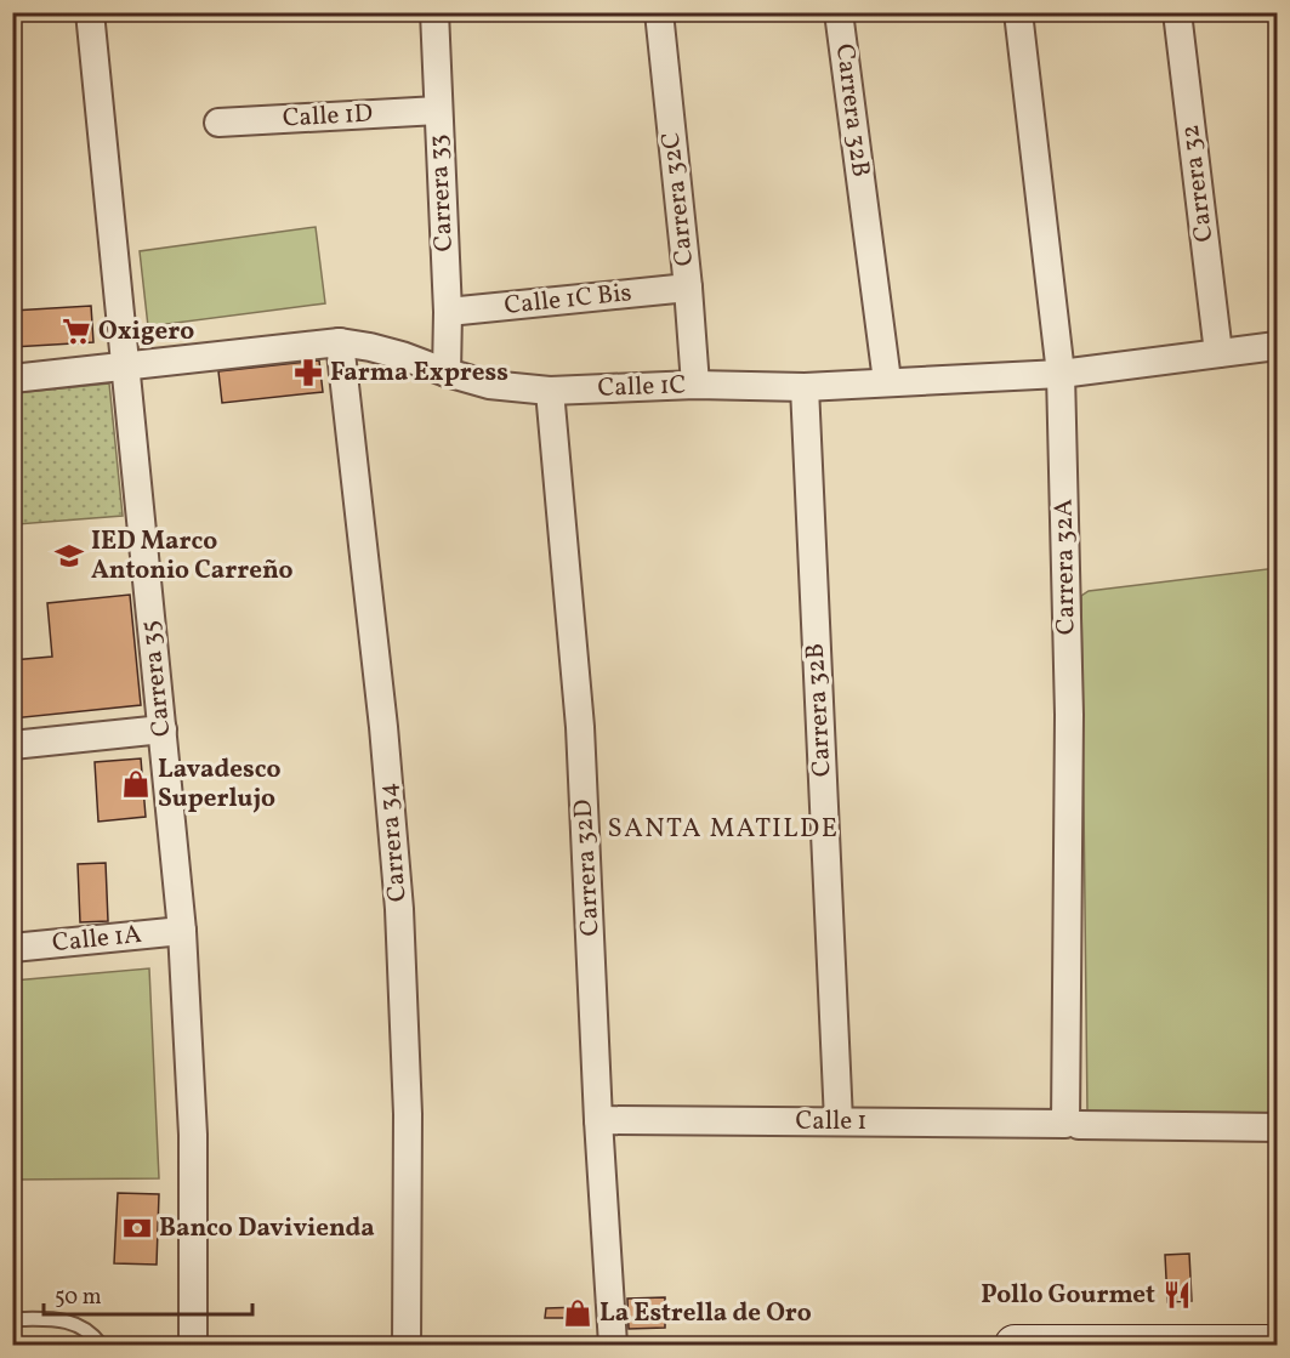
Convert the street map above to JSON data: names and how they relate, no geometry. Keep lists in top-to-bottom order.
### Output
{
  "streets": {
    "street": [
      "Carrera 32B",
      "Calle 1D",
      "Carrera 32",
      "Carrera 33",
      "Carrera 32C",
      "Calle 1C Bis",
      "Calle 1C",
      "Carrera 32A",
      "Carrera 35",
      "Carrera 34",
      "Carrera 32D",
      "Calle 1A",
      "Calle 1"
    ]
  },
  "crossings": [
    ["Carrera 32B", "Calle 1C"],
    ["Carrera 32B", "Calle 1"],
    ["Calle 1D", "Carrera 33"],
    ["Carrera 32", "Calle 1C"],
    ["Carrera 33", "Calle 1C Bis"],
    ["Carrera 33", "Calle 1C"],
    ["Carrera 32C", "Calle 1C Bis"],
    ["Carrera 32C", "Calle 1C"],
    ["Calle 1C", "Carrera 32A"],
    ["Calle 1C", "Carrera 35"],
    ["Calle 1C", "Carrera 34"],
    ["Calle 1C", "Carrera 32D"],
    ["Carrera 32A", "Calle 1"],
    ["Carrera 35", "Calle 1A"],
    ["Carrera 32D", "Calle 1"]
  ],
  "districts": ["SANTA MATILDE"],
  "places": {
    "supermarket": ["Oxigero"],
    "pharmacy": ["Farma Express"],
    "school or university": ["IED Marco Antonio Carreño"],
    "shop": ["Lavadesco Superlujo", "La Estrella de Oro"],
    "bank": ["Banco Davivienda"],
    "restaurant": ["Pollo Gourmet"]
  },
  "scale_bar": "50 m"
}
